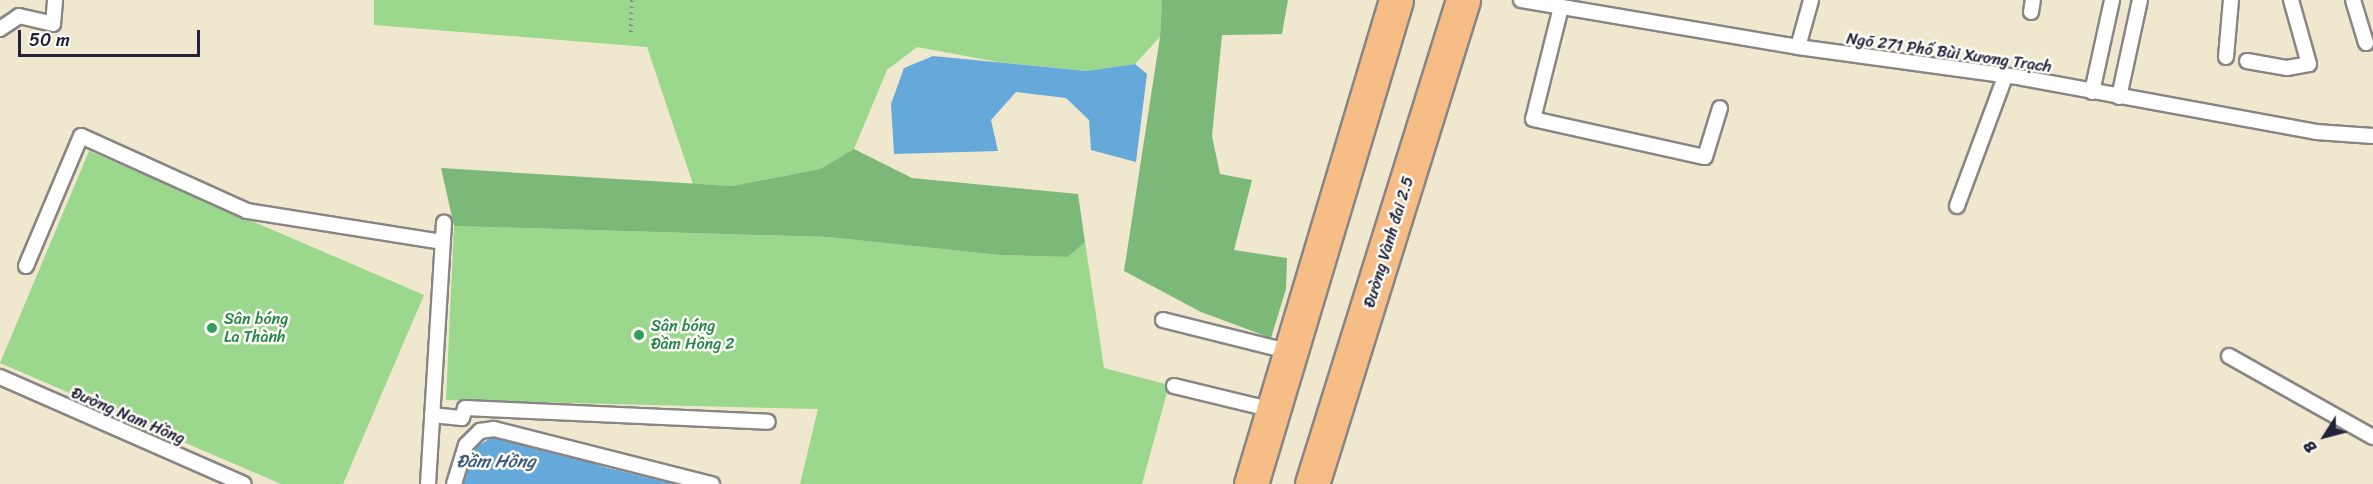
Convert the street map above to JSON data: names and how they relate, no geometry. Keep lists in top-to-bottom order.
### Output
{
  "streets": {
    "main road": ["Đường Vành đai 2.5"],
    "lane": ["Ngõ 271 Phố Bùi Xương Trạch", "Đường Nam Hồng"]
  },
  "water": ["Đầm Hồng"],
  "places": ["Sân bóng La Thành", "Sân bóng Đầm Hồng 2"],
  "scale_bar": "50 m",
  "north": "bottom left"
}
